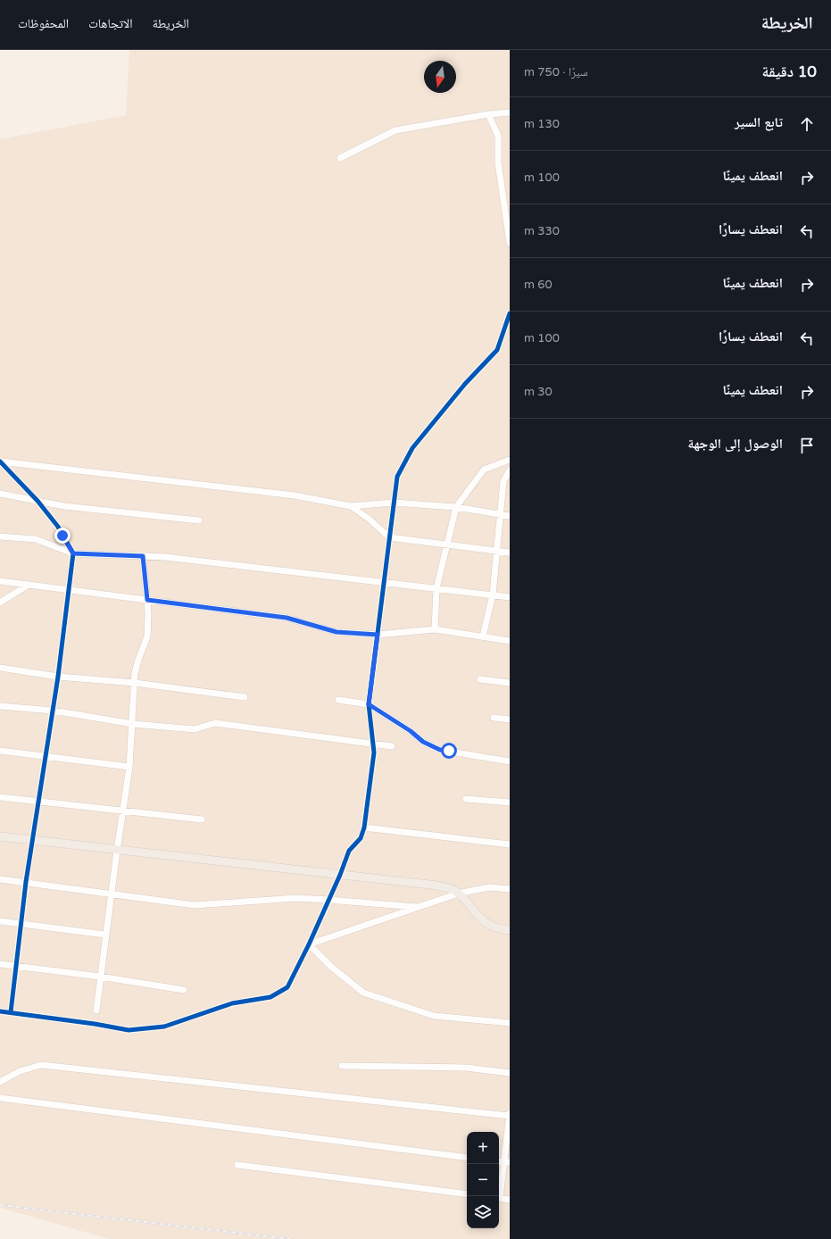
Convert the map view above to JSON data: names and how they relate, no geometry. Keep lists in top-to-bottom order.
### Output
{
  "north": "bottom",
  "page": {
    "header": "الخريطة",
    "nav": ["الخريطة", "الاتجاهات", "المحفوظات"],
    "heading": ["10 دقيقة", "سيرًا · 750 m"],
    "list": [
      ["تابع السير", "130 m"],
      ["انعطف يمينًا", "100 m"],
      ["انعطف يسارًا", "330 m"],
      ["انعطف يمينًا", "60 m"],
      ["انعطف يسارًا", "100 m"],
      ["انعطف يمينًا", "30 m"],
      "الوصول إلى الوجهة"
    ],
    "map_buttons": ["+", "−"]
  }
}
